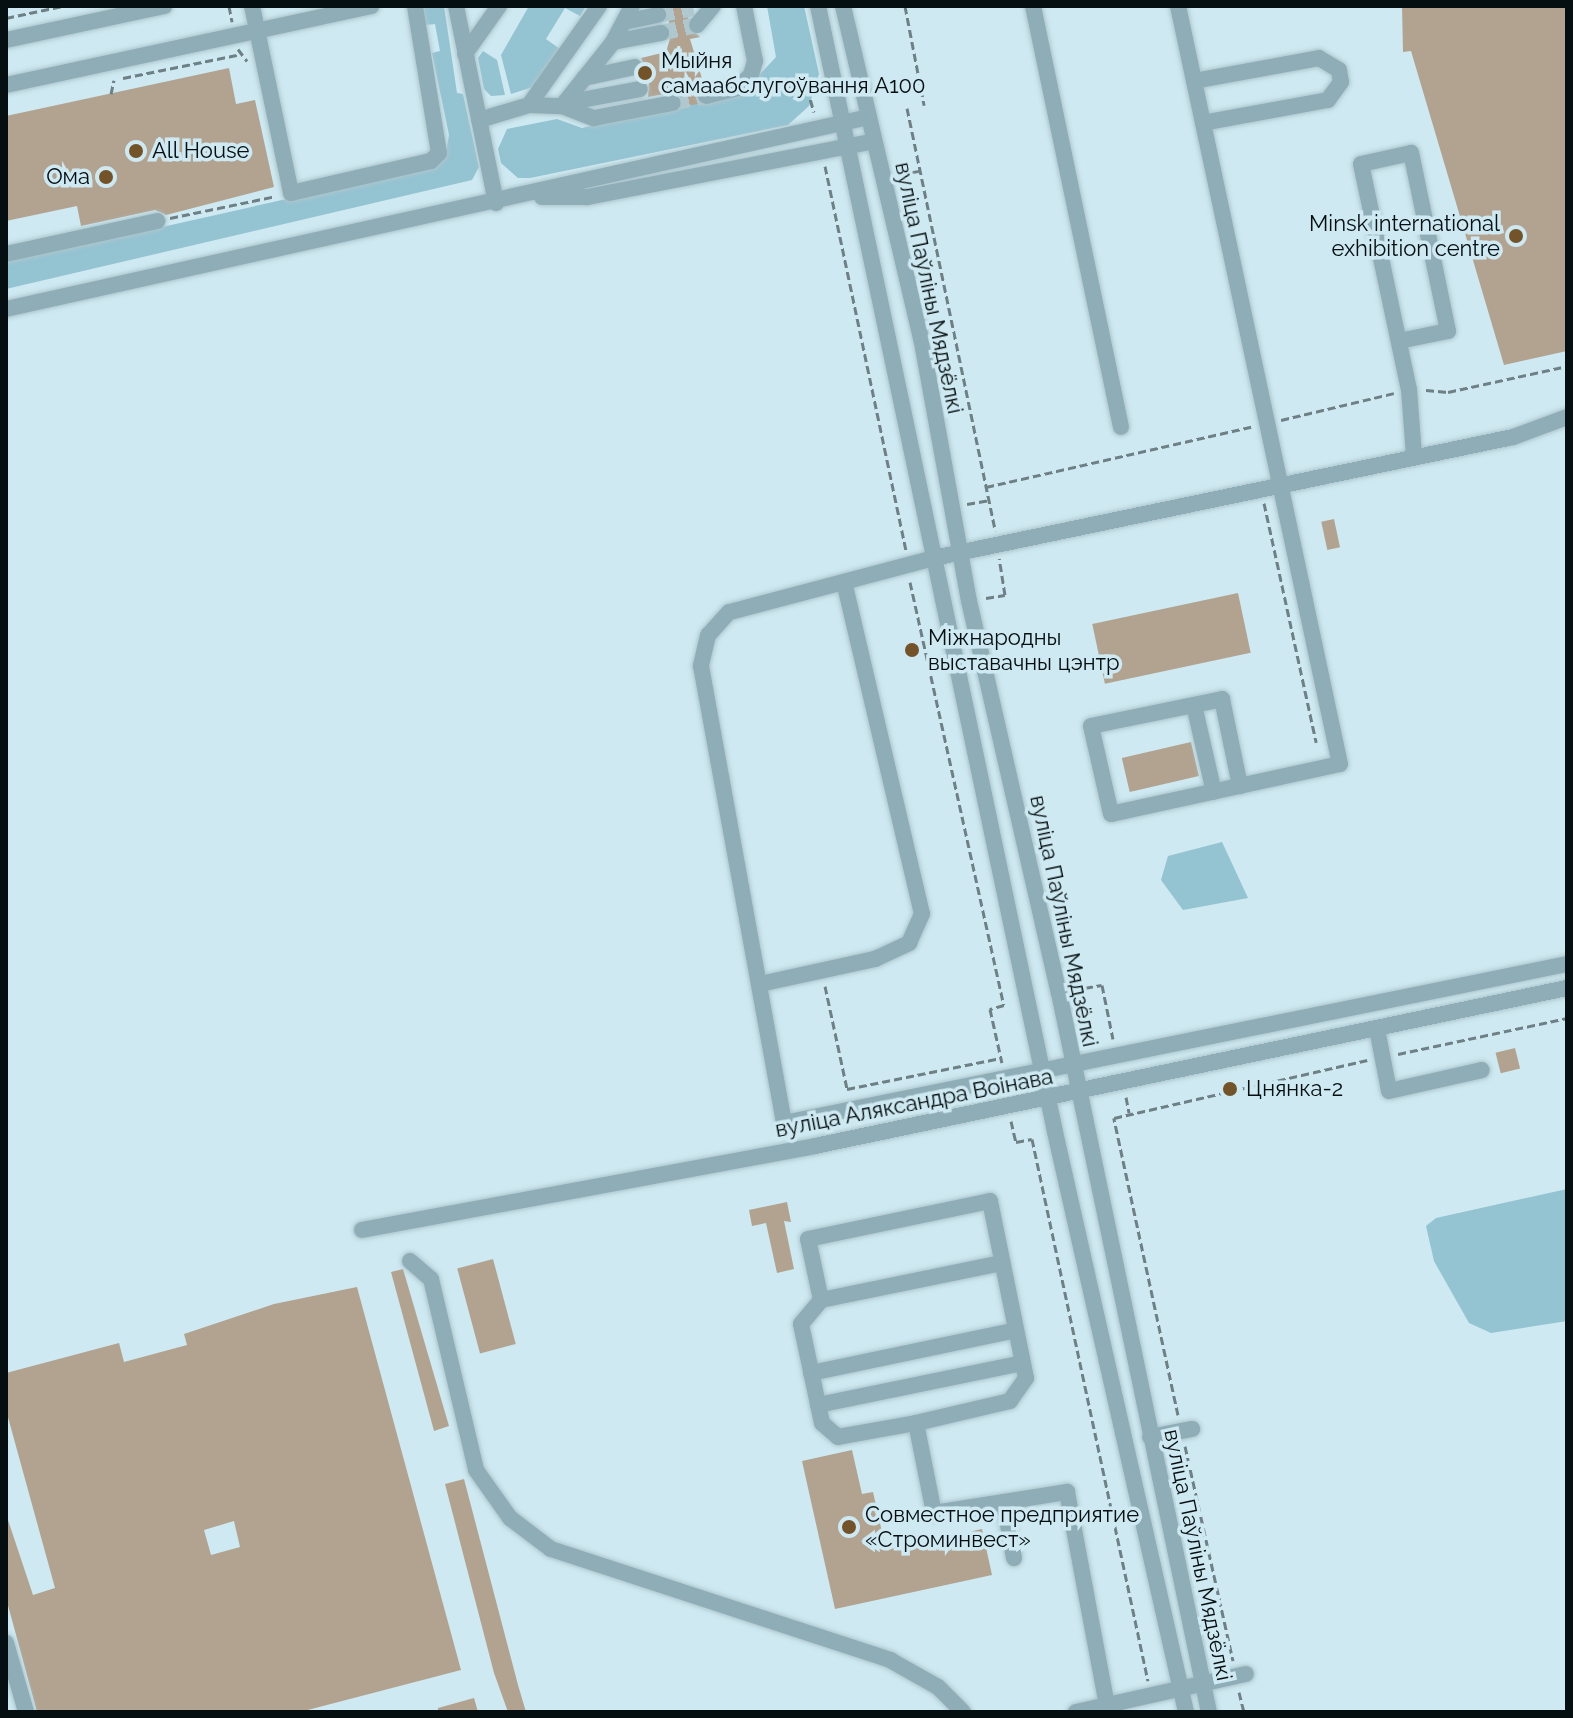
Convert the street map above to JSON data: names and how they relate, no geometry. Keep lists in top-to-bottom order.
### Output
{
  "streets": {
    "street": ["вуліца Паўліны Мядзёлкі", "вуліца Аляксандра Воінава"]
  },
  "crossings": [
    ["вуліца Паўліны Мядзёлкі", "вуліца Аляксандра Воінава"]
  ],
  "places": [
    "Мыйня самаабслугоўвання A100",
    "All House",
    "Ома",
    "Minsk international exhibition centre",
    "Міжнародны выставачны цэнтр",
    "Цнянка-2",
    "Совместное предприятие «Строминвест»"
  ]
}
